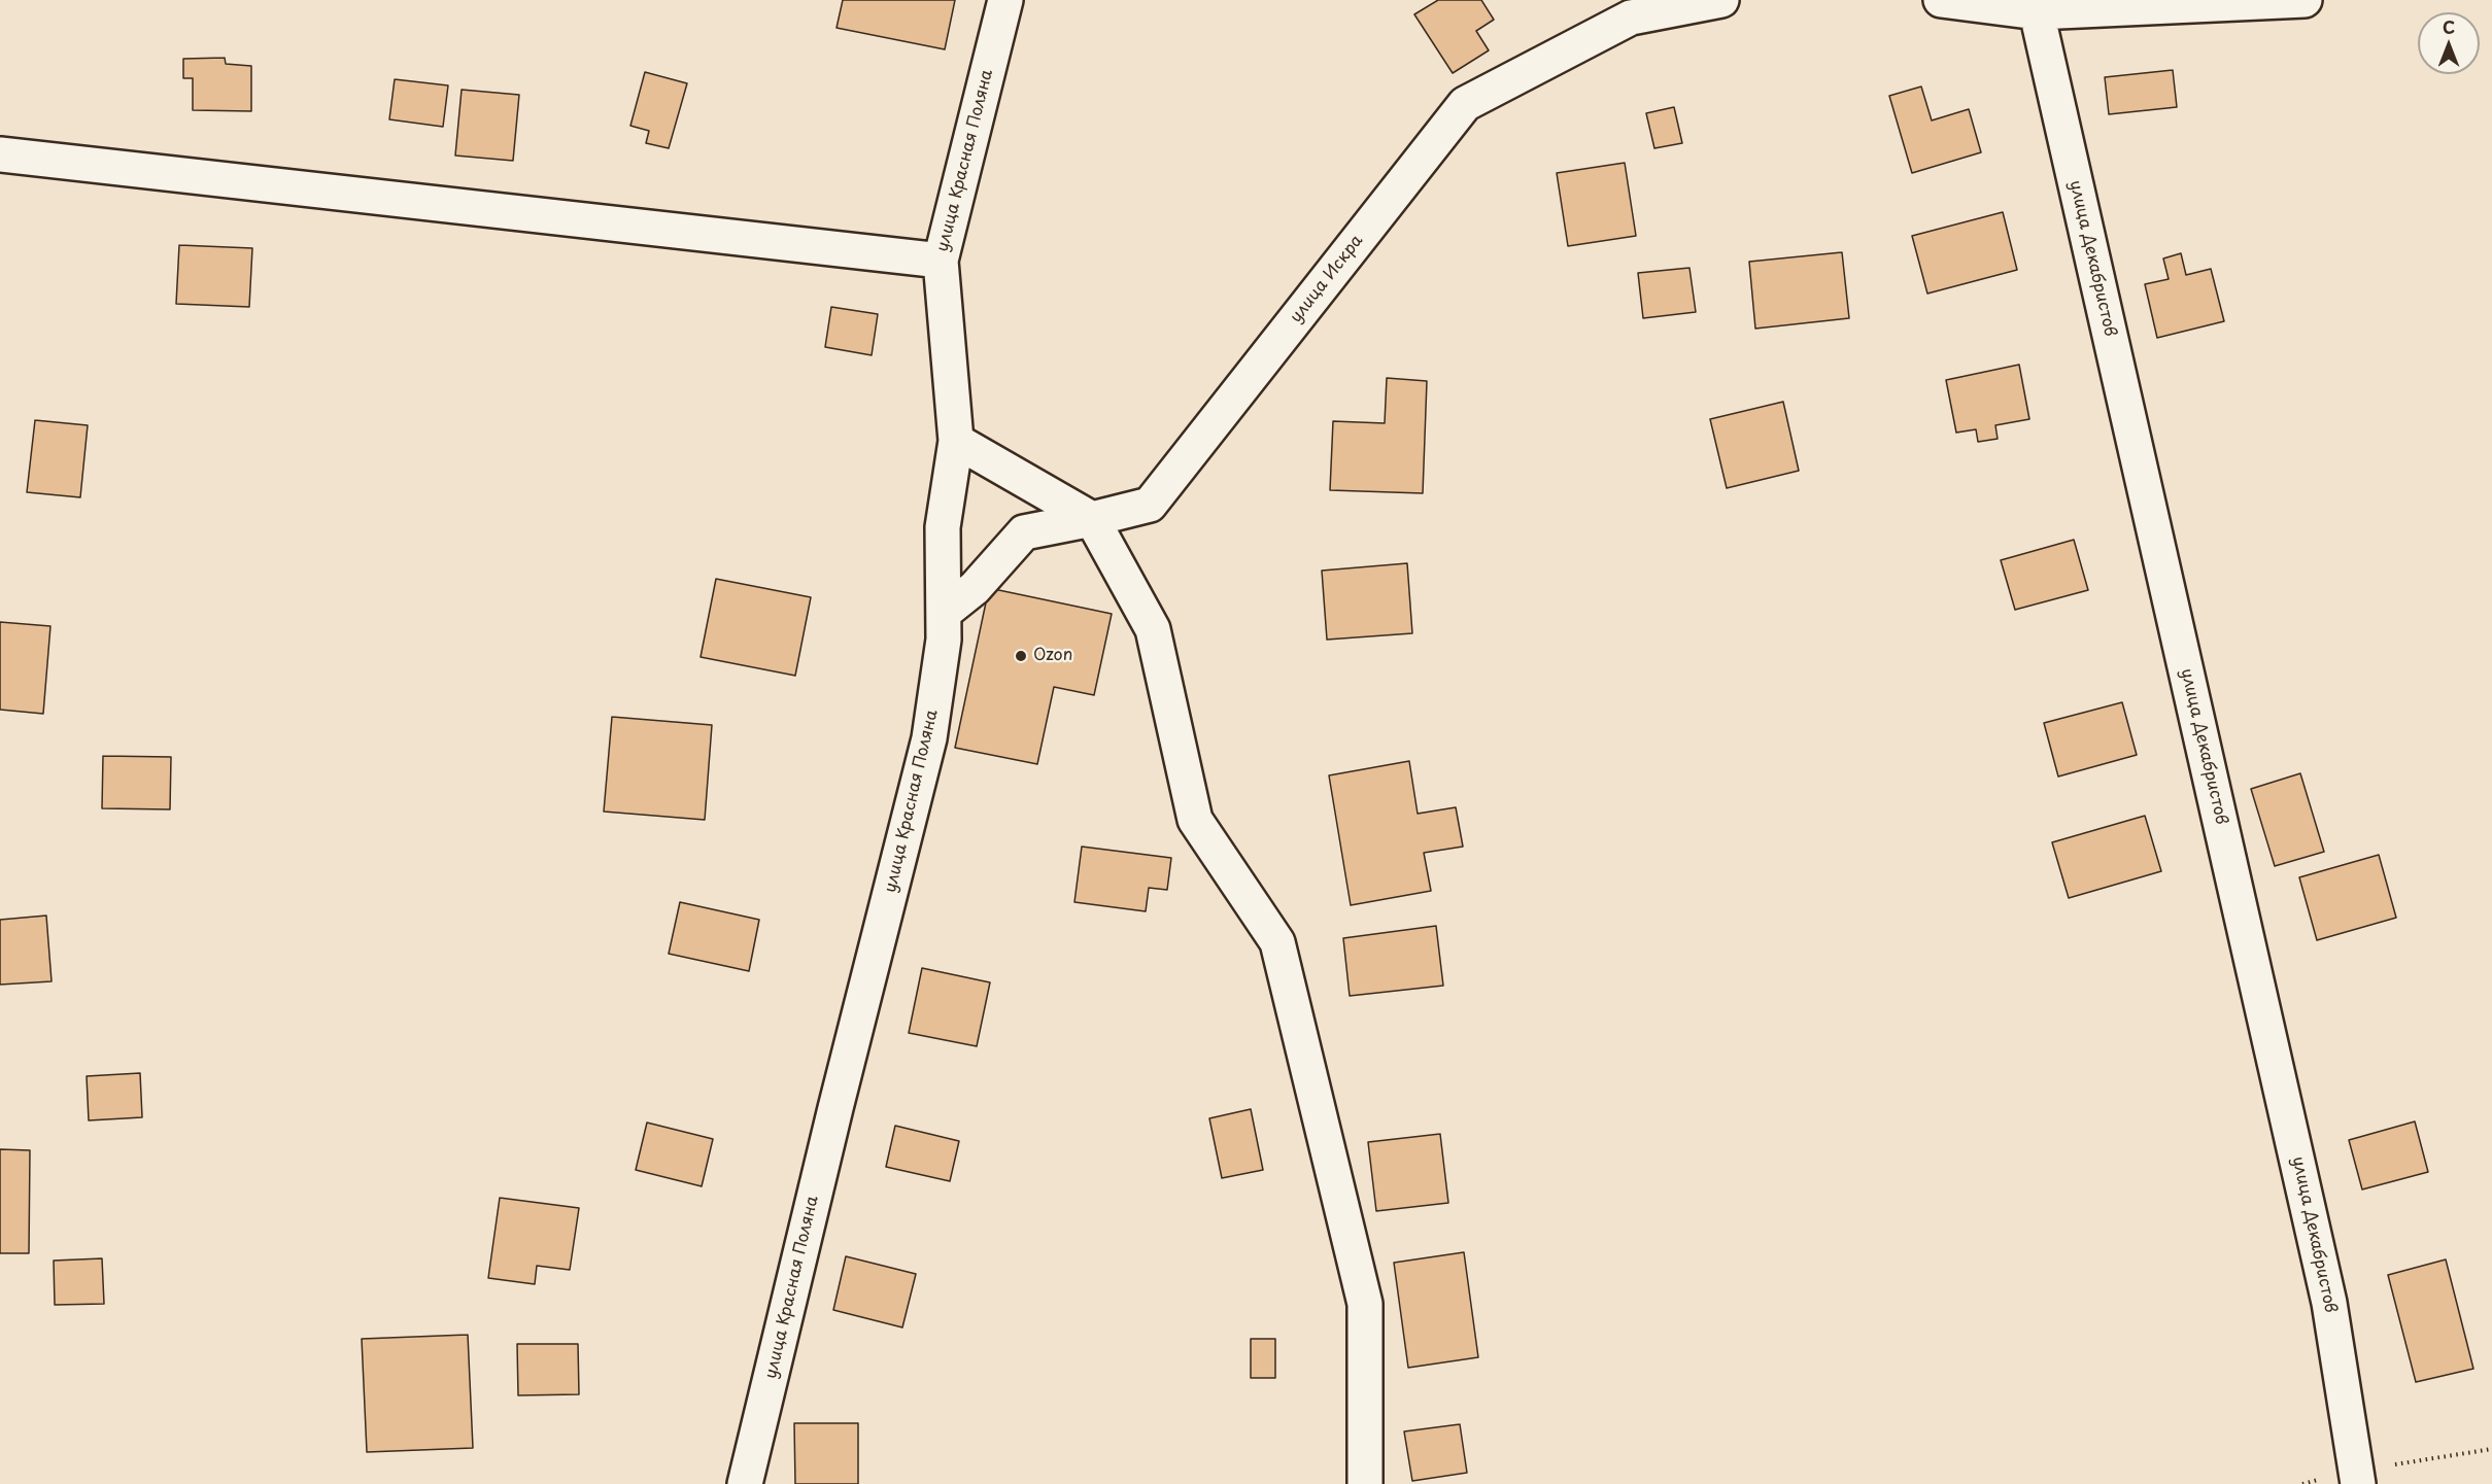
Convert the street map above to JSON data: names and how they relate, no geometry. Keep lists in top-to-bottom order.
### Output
{
  "streets": {
    "street": ["улица Красная Поляна", "улица Декабристов", "улица Искра"]
  },
  "crossings": [
    ["улица Красная Поляна", "улица Искра"]
  ],
  "places": ["Ozon"],
  "north": "top"
}
